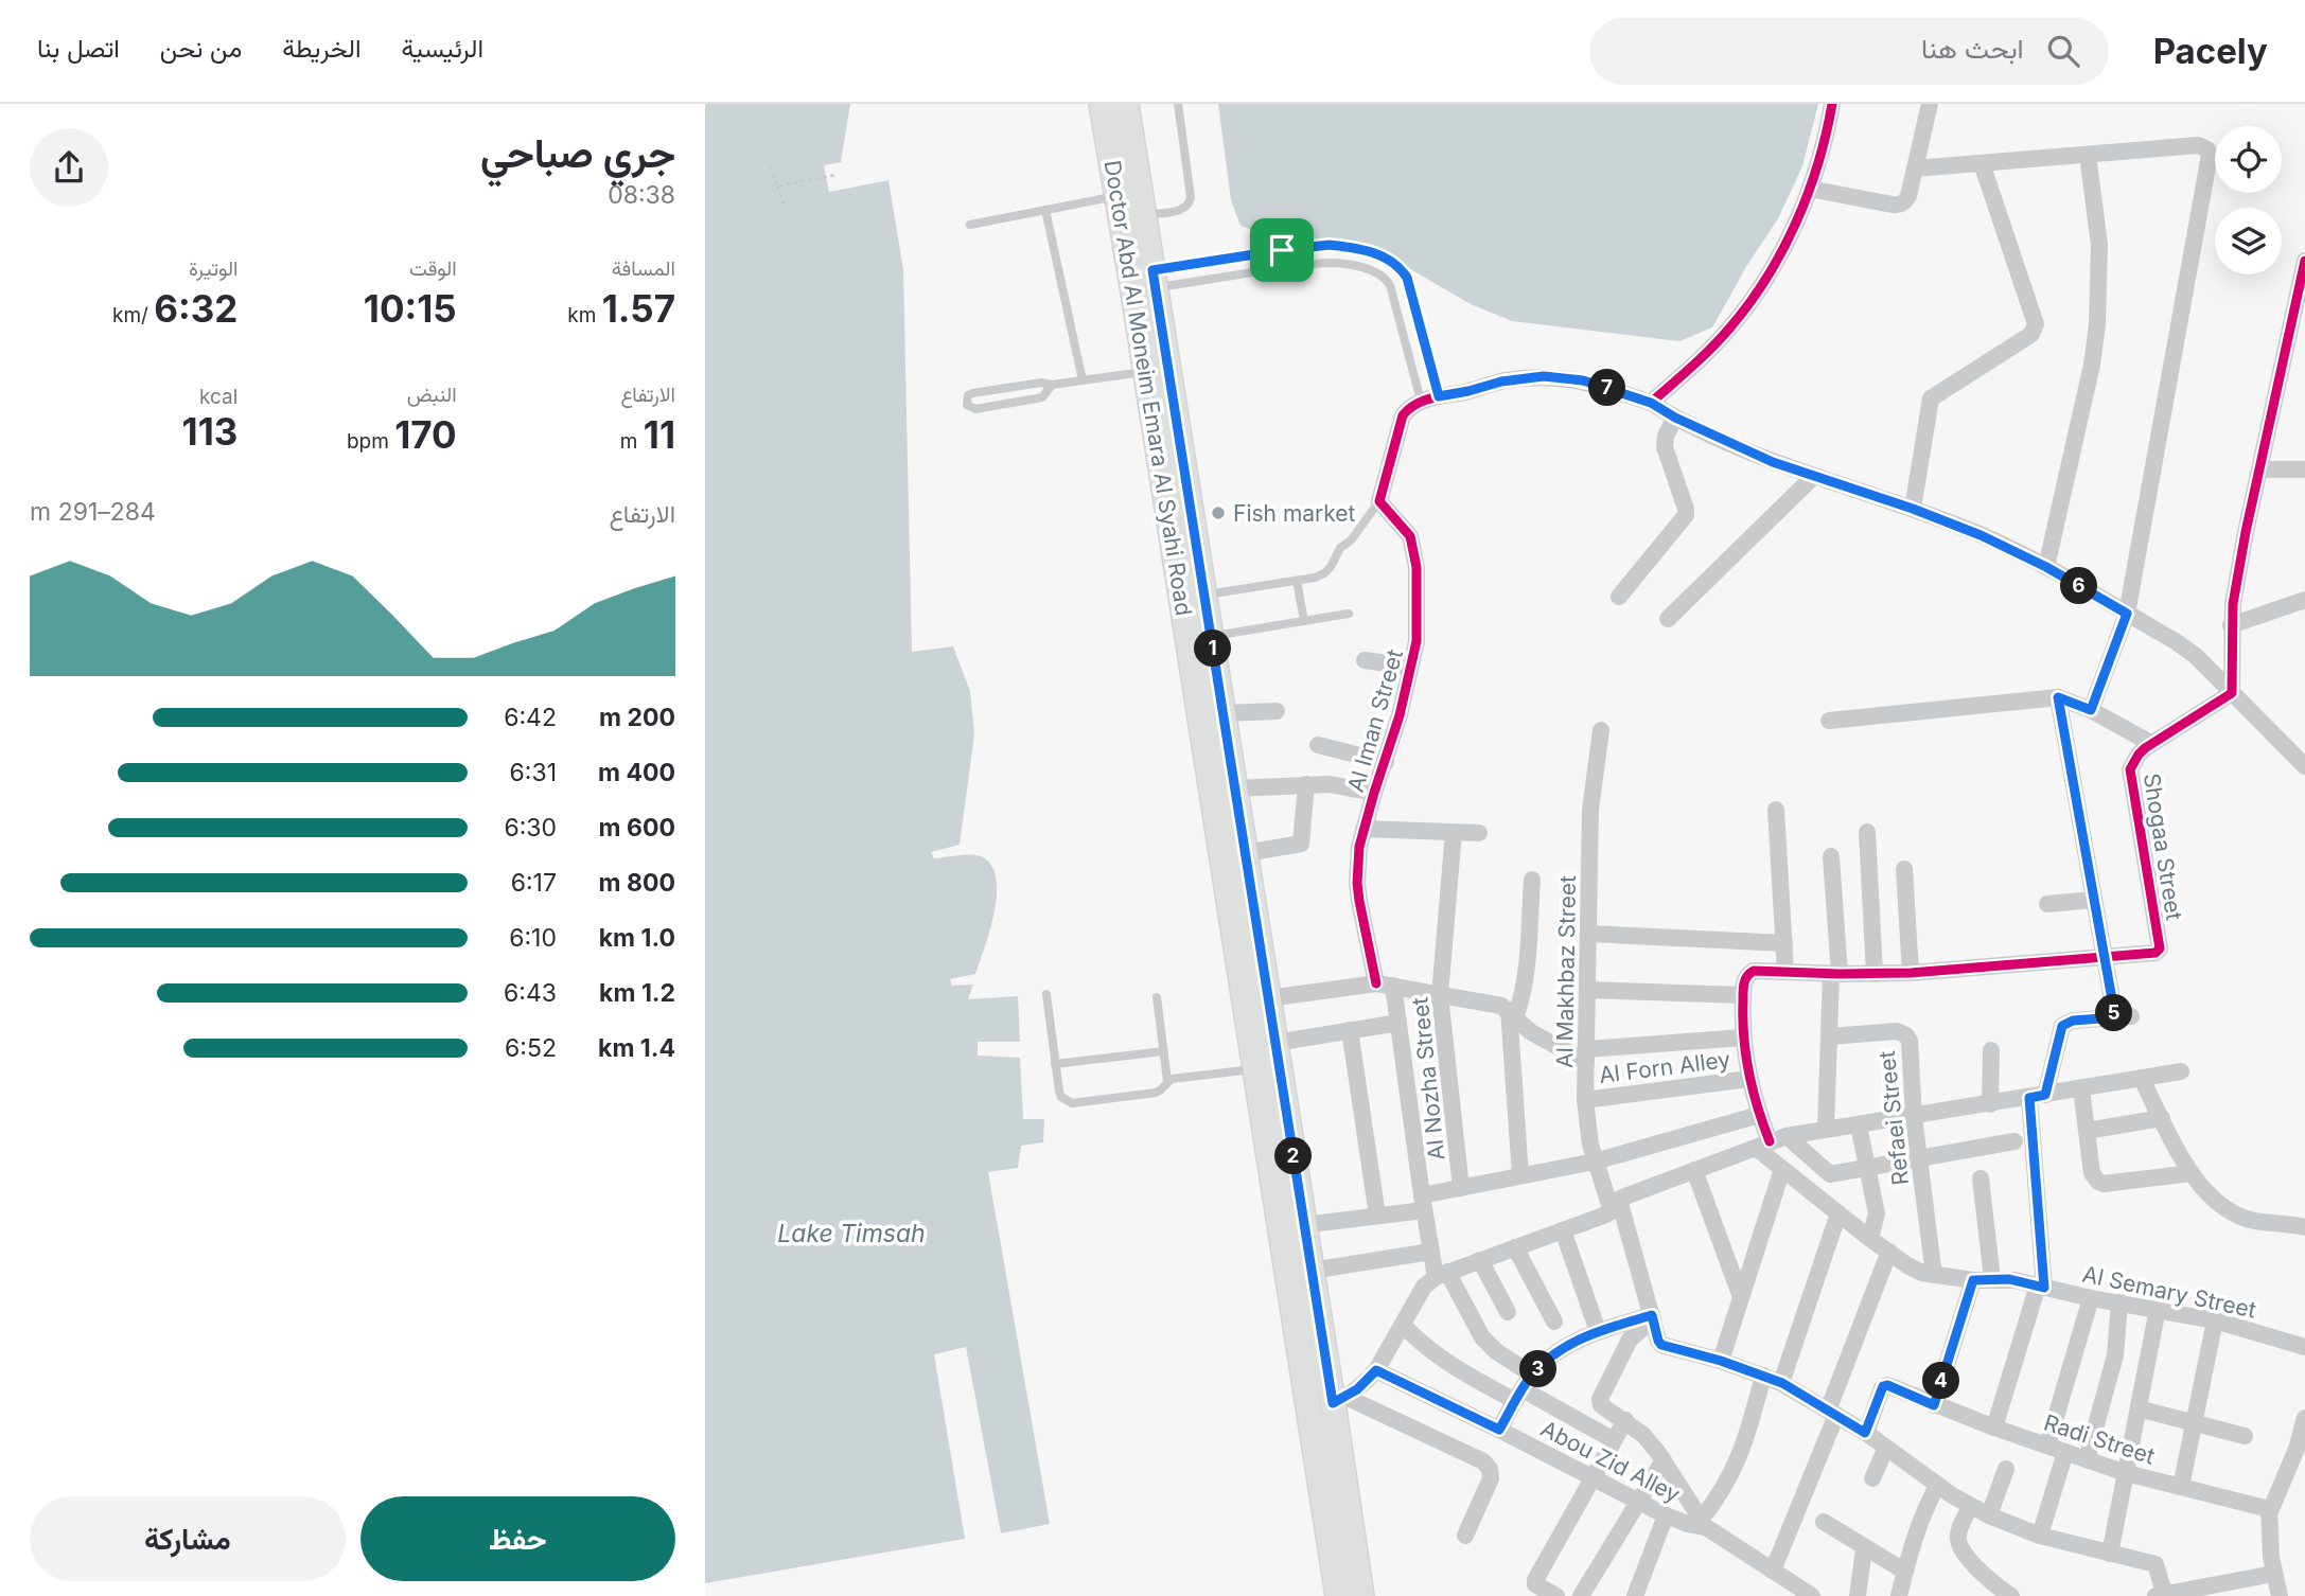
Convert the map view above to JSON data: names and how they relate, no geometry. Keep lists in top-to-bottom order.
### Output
{
  "streets": {
    "main road": ["Doctor Abd Al Moneim Emara Al Syahi Road"],
    "street": [
      "Al Iman Street",
      "Shogaa Street",
      "Al Makhbaz Street",
      "Al Forn Alley",
      "Al Nozha Street",
      "Refaei Street",
      "Al Semary Street",
      "Radi Street",
      "Abou Zid Alley"
    ]
  },
  "crossings": [
    ["Al Makhbaz Street", "Al Forn Alley"],
    ["Refaei Street", "Al Semary Street"]
  ],
  "water": ["Lake Timsah"],
  "places": ["Fish market"],
  "page": {
    "header": "Pacely",
    "search": "ابحث هنا",
    "nav": [
      "الرئيسية",
      "الخريطة",
      "من نحن",
      "اتصل بنا"
    ],
    "heading": ["جري صباحي", "08:38"],
    "stats": [
      ["المسافة", "1.57 km"],
      ["الوقت", "10:15"],
      ["الوتيرة", "6:32 /km"],
      ["الارتفاع", "11 m"],
      ["النبض", "170 bpm"],
      ["kcal", "113"]
    ],
    "pins": [
      "7",
      "6",
      "1",
      "5",
      "2",
      "3",
      "4"
    ],
    "chart": ["الارتفاع", "284–291 m"],
    "list": [
      {
        "name": "200 m",
        "note": "6:42"
      },
      {
        "name": "400 m",
        "note": "6:31"
      },
      {
        "name": "600 m",
        "note": "6:30"
      },
      {
        "name": "800 m",
        "note": "6:17"
      },
      {
        "name": "1.0 km",
        "note": "6:10"
      },
      {
        "name": "1.2 km",
        "note": "6:43"
      },
      {
        "name": "1.4 km",
        "note": "6:52"
      }
    ],
    "buttons": ["حفظ", "مشاركة"]
  }
}
